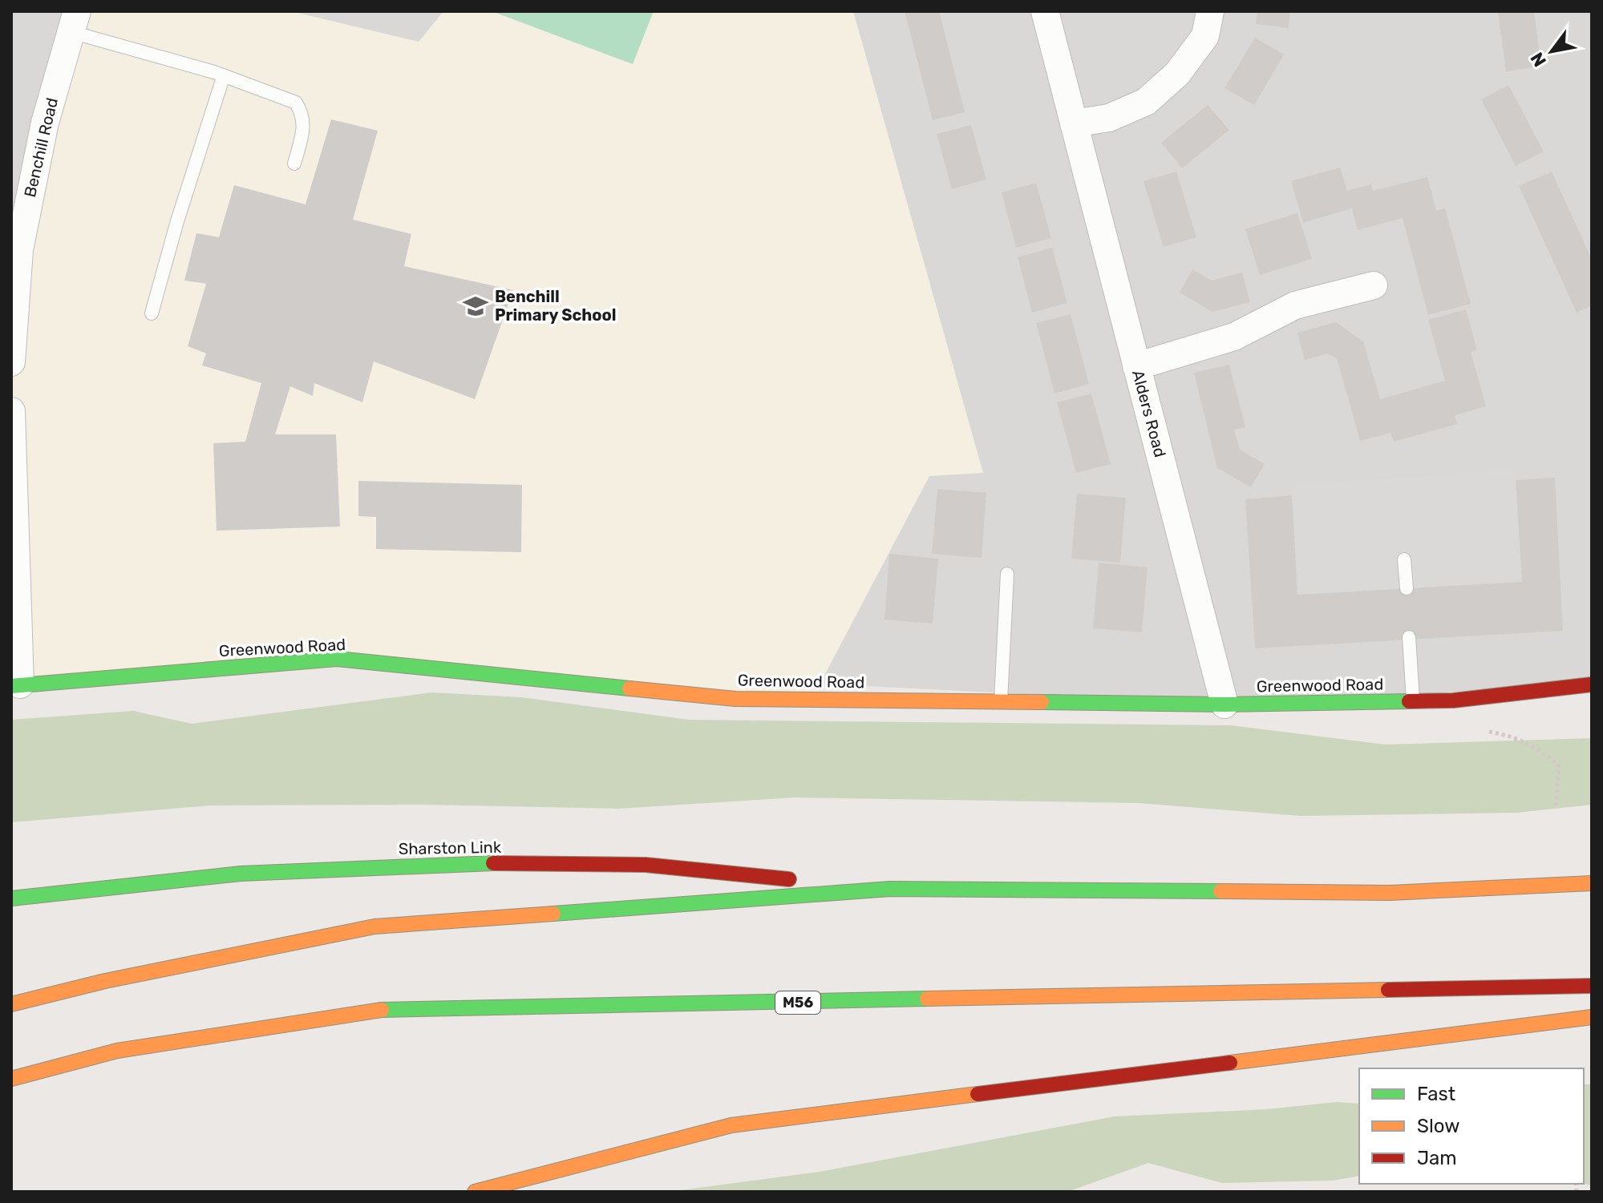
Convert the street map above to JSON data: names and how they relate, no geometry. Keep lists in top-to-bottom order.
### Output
{
  "streets": {
    "main road": ["Greenwood Road", "Sharston Link", "M56"],
    "street": ["Benchill Road", "Alders Road"]
  },
  "crossings": [
    ["Alders Road", "Greenwood Road"]
  ],
  "places": {
    "school or university": ["Benchill Primary School"]
  },
  "legend": ["Fast", "Slow", "Jam"],
  "north": "bottom left"
}
